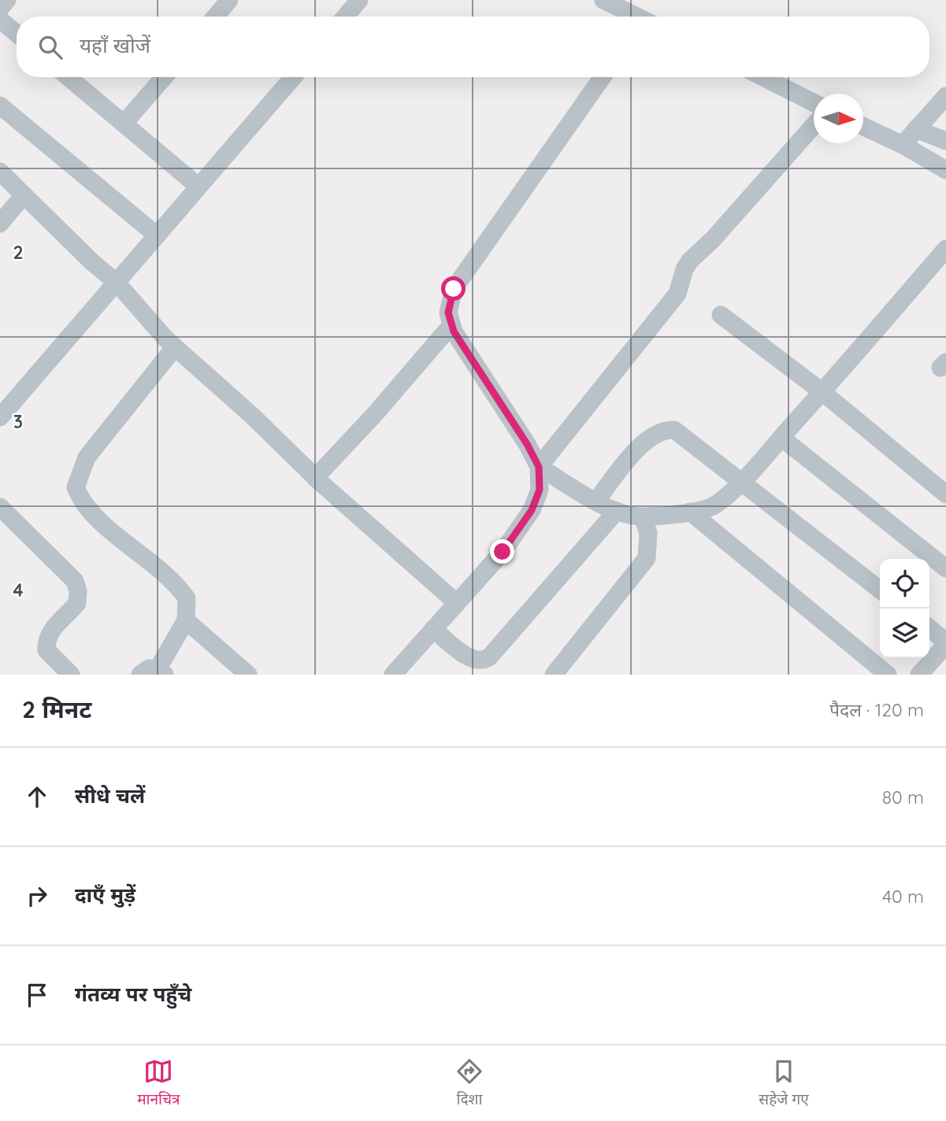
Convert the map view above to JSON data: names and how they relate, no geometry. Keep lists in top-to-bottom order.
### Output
{
  "north": "right",
  "page": {
    "search": "यहाँ खोजें",
    "heading": ["2 मिनट", "पैदल · 120 m"],
    "list": [
      ["सीधे चलें", "80 m"],
      ["दाएँ मुड़ें", "40 m"],
      "गंतव्य पर पहुँचे"
    ],
    "nav": ["मानचित्र", "दिशा", "सहेजे गए"]
  },
  "grid": {
    "rows": ["2", "3", "4"]
  }
}
